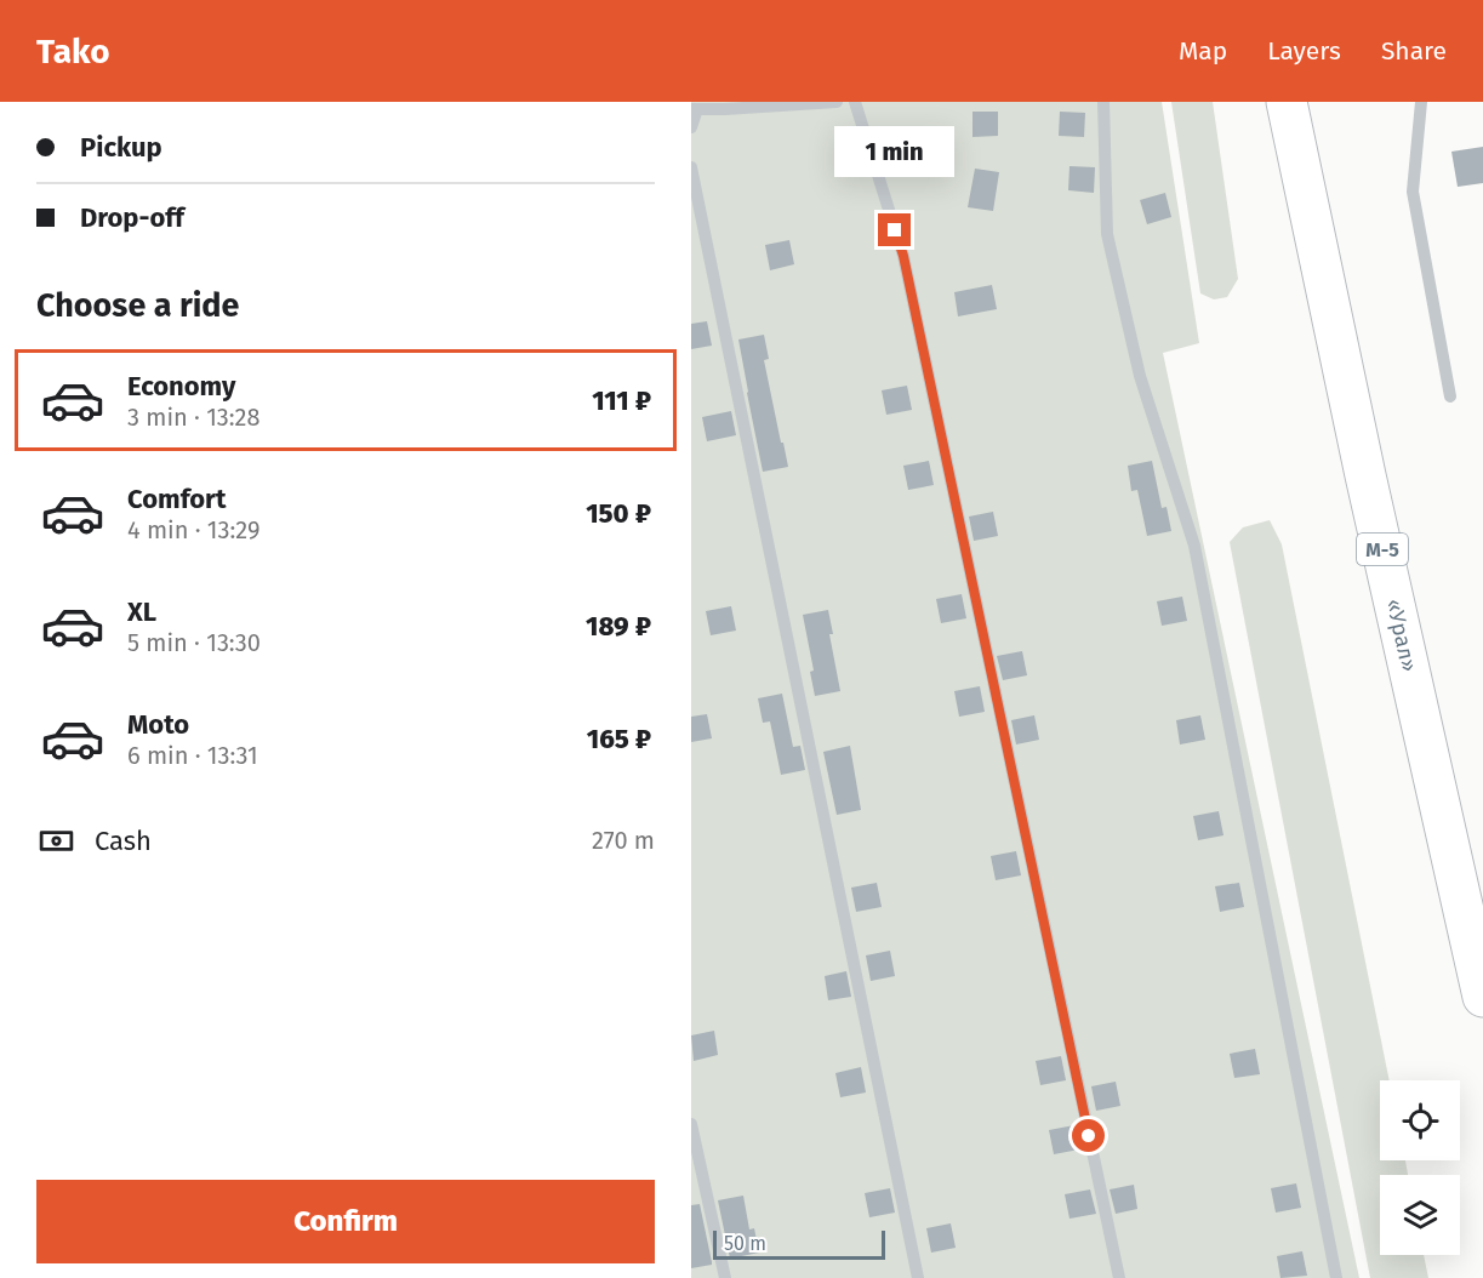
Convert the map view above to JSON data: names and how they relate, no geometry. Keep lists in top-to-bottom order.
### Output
{
  "streets": {
    "highway": ["М-5", "«Урал»"]
  },
  "scale_bar": "50 m",
  "page": {
    "header": "Tako",
    "nav": ["Map", "Layers", "Share"],
    "banner": ["Pickup", "Drop-off"],
    "bubble": "1 min",
    "heading": "Choose a ride",
    "list": [
      {
        "name": "Economy",
        "note": "3 min · 13:28",
        "value": "111 ₽"
      },
      {
        "name": "Comfort",
        "note": "4 min · 13:29",
        "value": "150 ₽"
      },
      {
        "name": "XL",
        "note": "5 min · 13:30",
        "value": "189 ₽"
      },
      {
        "name": "Moto",
        "note": "6 min · 13:31",
        "value": "165 ₽"
      }
    ],
    "pay": ["Cash", "270 m"],
    "buttons": "Confirm",
    "scale": "50 m"
  }
}
